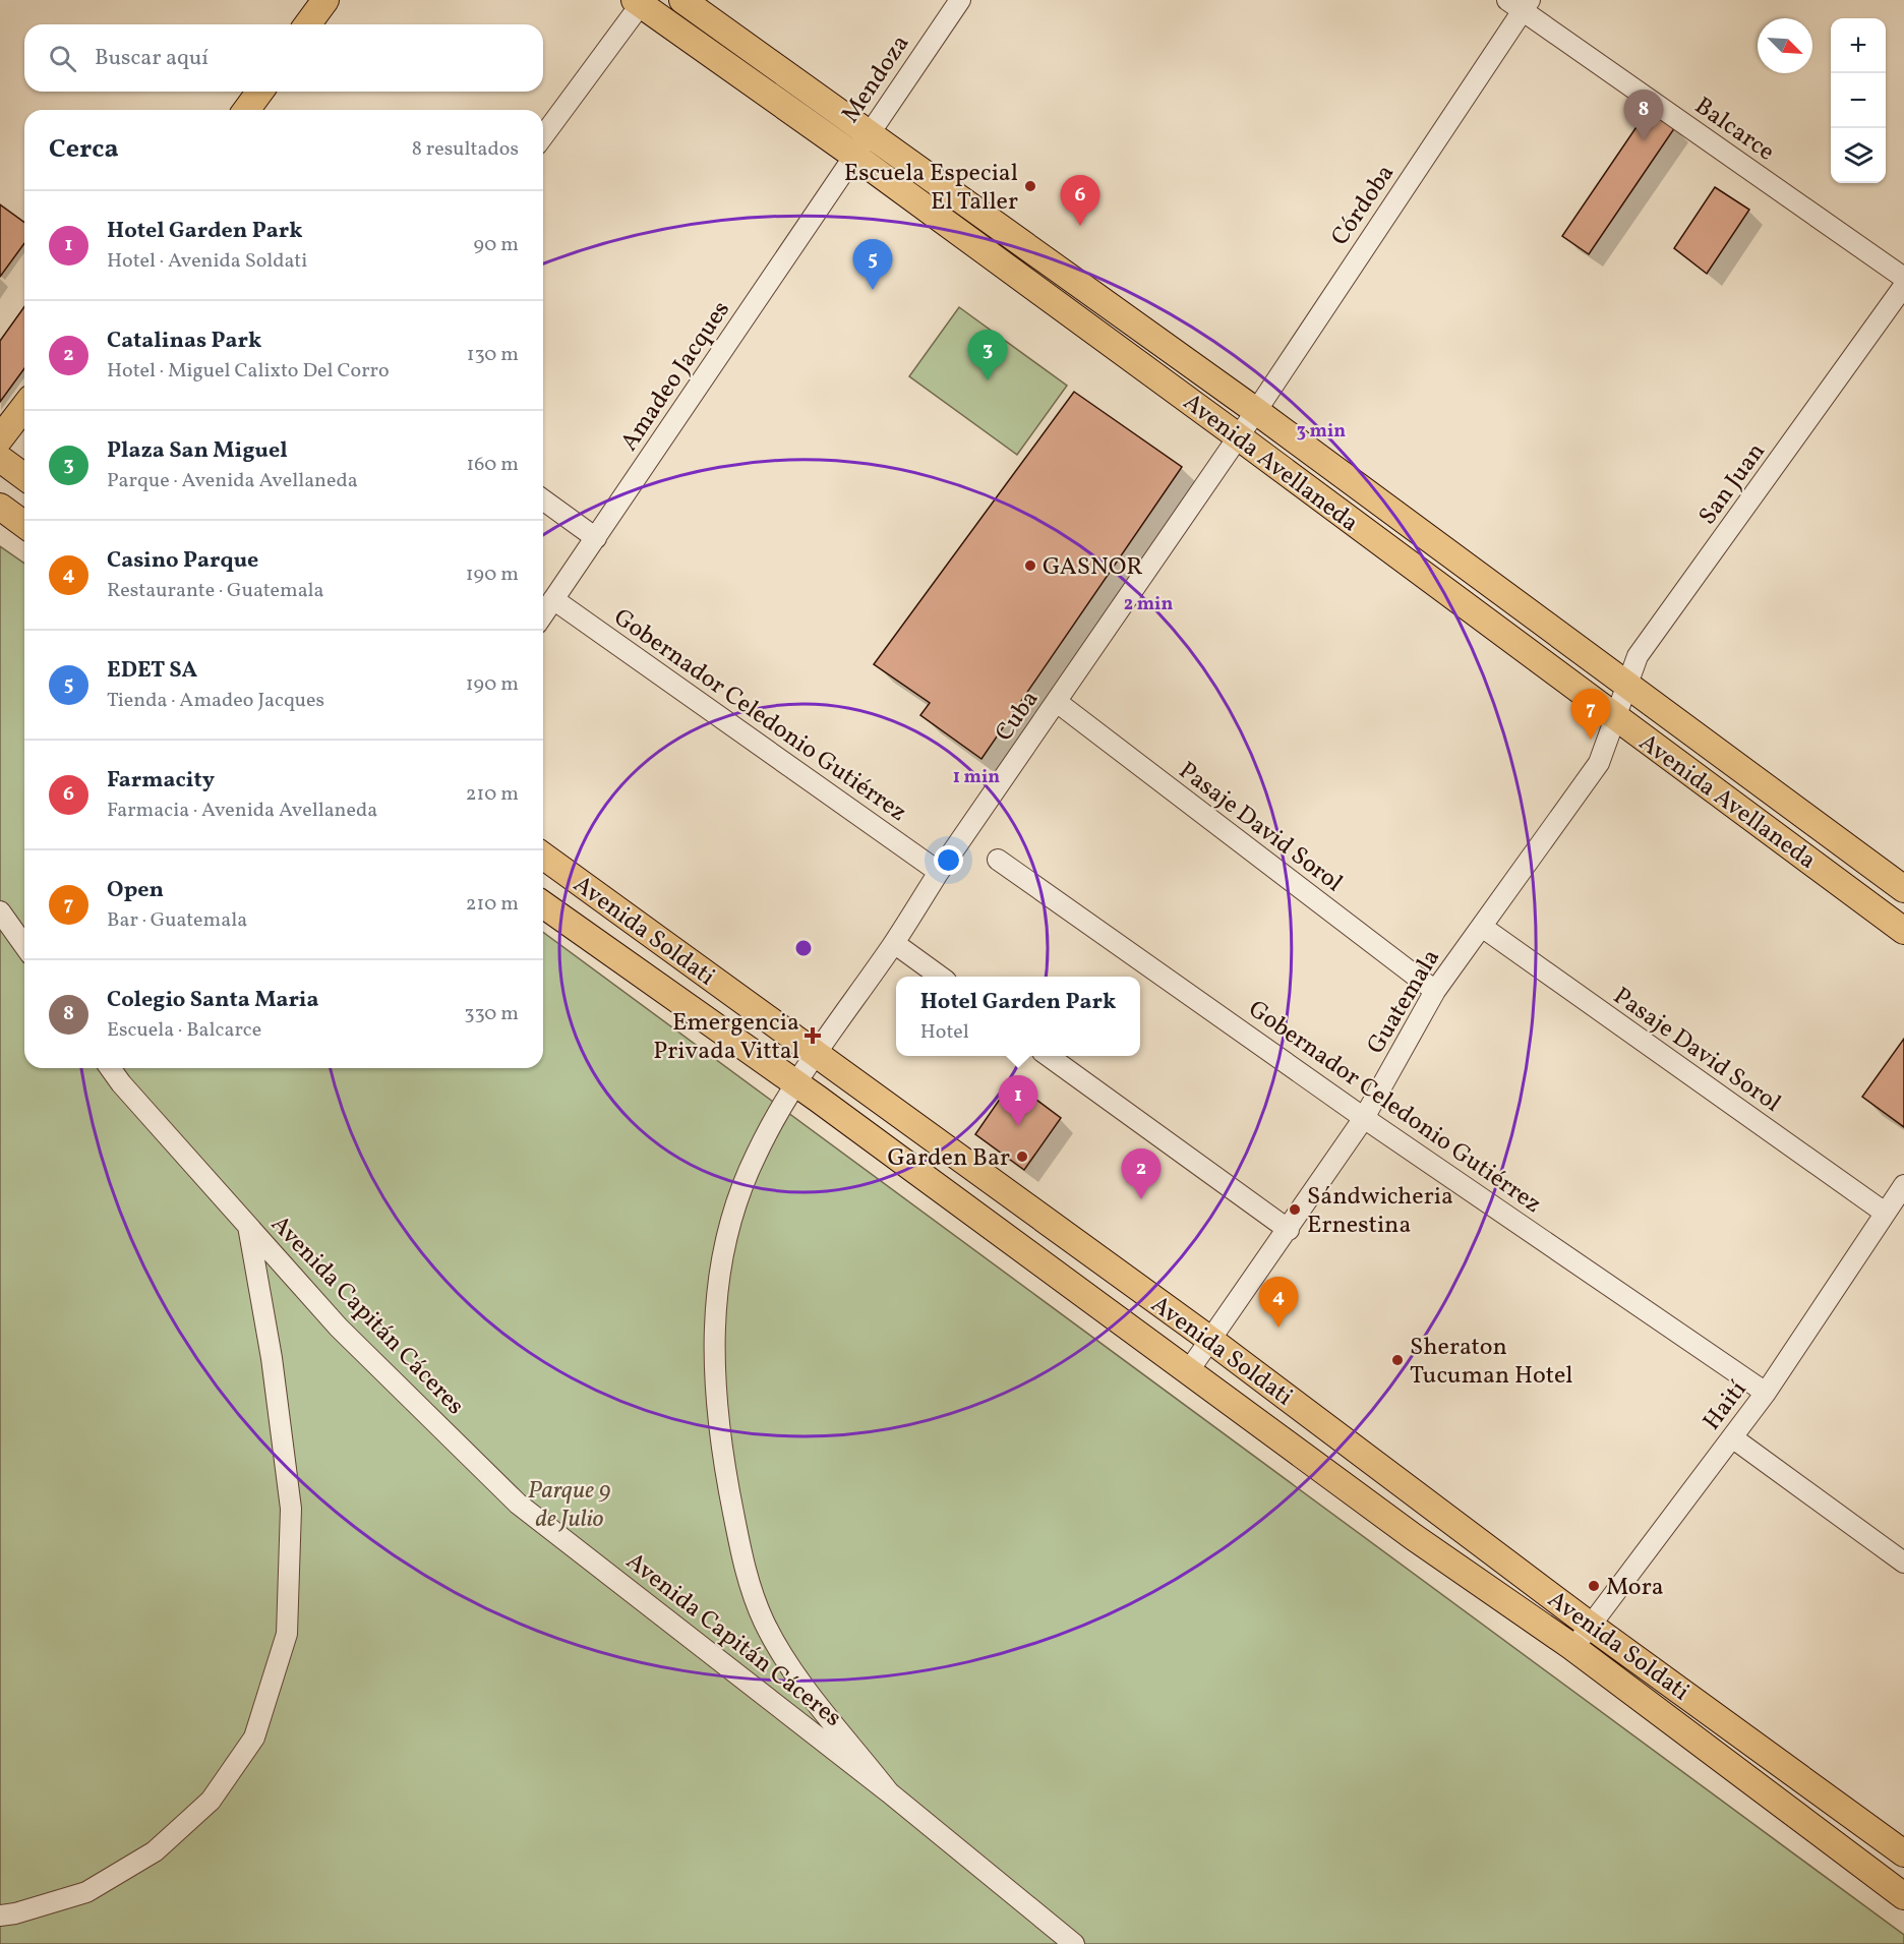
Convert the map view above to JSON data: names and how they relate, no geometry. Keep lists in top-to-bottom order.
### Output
{
  "streets": {
    "main road": ["Avenida Avellaneda", "Avenida Soldati"],
    "street": [
      "Mendoza",
      "Balcarce",
      "Córdoba",
      "Amadeo Jacques",
      "San Juan",
      "Gobernador Celedonio Gutiérrez",
      "Cuba",
      "Pasaje David Sorol",
      "Guatemala",
      "Avenida Capitán Cáceres",
      "Haití"
    ]
  },
  "crossings": [
    ["Mendoza", "Amadeo Jacques"],
    ["Mendoza", "Avenida Avellaneda"],
    ["Balcarce", "Córdoba"],
    ["Córdoba", "Avenida Avellaneda"],
    ["Córdoba", "Cuba"],
    ["Amadeo Jacques", "Avenida Avellaneda"],
    ["Amadeo Jacques", "Gobernador Celedonio Gutiérrez"],
    ["Avenida Avellaneda", "San Juan"],
    ["Avenida Avellaneda", "Cuba"],
    ["Avenida Avellaneda", "Guatemala"],
    ["San Juan", "Guatemala"],
    ["Gobernador Celedonio Gutiérrez", "Cuba"],
    ["Gobernador Celedonio Gutiérrez", "Guatemala"],
    ["Gobernador Celedonio Gutiérrez", "Haití"],
    ["Cuba", "Pasaje David Sorol"],
    ["Cuba", "Avenida Soldati"],
    ["Cuba", "Avenida Capitán Cáceres"],
    ["Pasaje David Sorol", "Guatemala"],
    ["Pasaje David Sorol", "Haití"],
    ["Avenida Soldati", "Guatemala"],
    ["Avenida Soldati", "Haití"]
  ],
  "parks": ["Parque 9 de Julio"],
  "places": {
    "other": [
      "Escuela Especial El Taller",
      "GASNOR",
      "Garden Bar",
      "Sándwicheria Ernestina",
      "Sheraton Tucuman Hotel",
      "Mora"
    ],
    "health": ["Emergencia Privada Vittal"]
  },
  "north": "bottom right",
  "page": {
    "map_buttons": ["+", "−"],
    "search": "Buscar aquí",
    "pins": [
      "8",
      "6",
      "5",
      "3",
      "7",
      "1",
      "2",
      "4"
    ],
    "heading": ["Cerca", "8 resultados"],
    "list": [
      {
        "mark": "1",
        "name": "Hotel Garden Park",
        "note": "Hotel · Avenida Soldati",
        "value": "90 m"
      },
      {
        "mark": "2",
        "name": "Catalinas Park",
        "note": "Hotel · Miguel Calixto Del Corro",
        "value": "130 m"
      },
      {
        "mark": "3",
        "name": "Plaza San Miguel",
        "note": "Parque · Avenida Avellaneda",
        "value": "160 m"
      },
      {
        "mark": "4",
        "name": "Casino Parque",
        "note": "Restaurante · Guatemala",
        "value": "190 m"
      },
      {
        "mark": "5",
        "name": "EDET SA",
        "note": "Tienda · Amadeo Jacques",
        "value": "190 m"
      },
      {
        "mark": "6",
        "name": "Farmacity",
        "note": "Farmacia · Avenida Avellaneda",
        "value": "210 m"
      },
      {
        "mark": "7",
        "name": "Open",
        "note": "Bar · Guatemala",
        "value": "210 m"
      },
      {
        "mark": "8",
        "name": "Colegio Santa Maria",
        "note": "Escuela · Balcarce",
        "value": "330 m"
      }
    ],
    "popup": ["Hotel Garden Park", "Hotel"]
  },
  "rings": ["3 min", "2 min", "1 min"]
}
